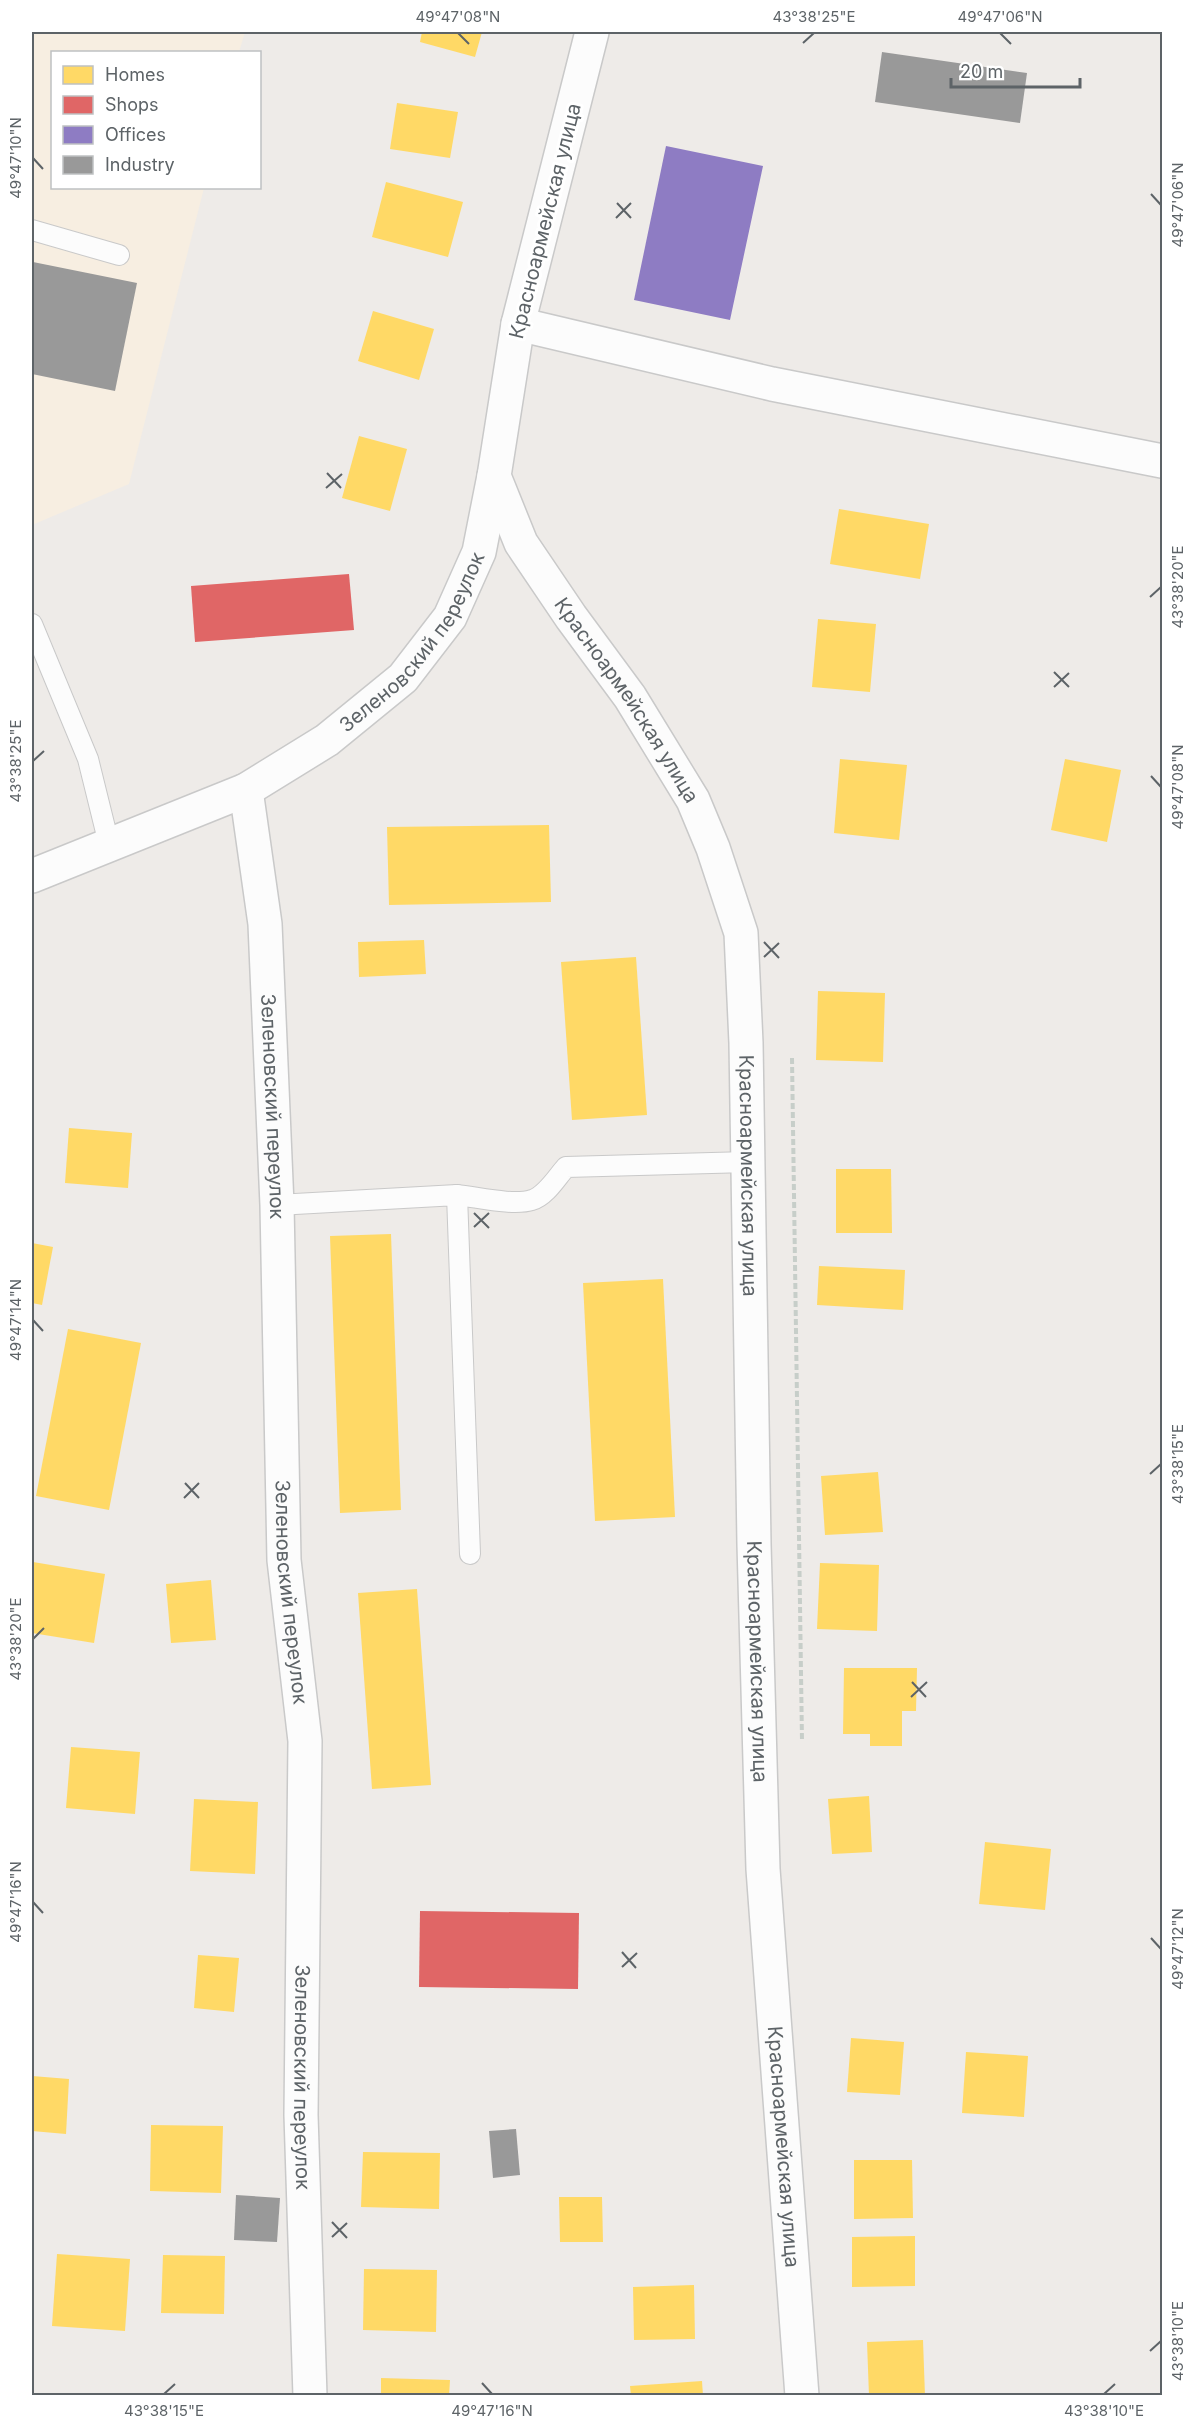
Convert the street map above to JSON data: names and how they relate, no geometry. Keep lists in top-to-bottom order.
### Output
{
  "streets": {
    "street": ["Красноармейская улица", "Зеленовский переулок"]
  },
  "crossings": [
    ["Красноармейская улица", "Зеленовский переулок"]
  ],
  "legend": [
    "Homes",
    "Shops",
    "Offices",
    "Industry"
  ],
  "scale_bar": "20 m",
  "coordinates": [
    "49°47'08\"N",
    "43°38'25\"E",
    "49°47'06\"N",
    "49°47'10\"N",
    "43°38'20\"E",
    "49°47'14\"N",
    "43°38'15\"E",
    "49°47'16\"N",
    "49°47'12\"N",
    "43°38'10\"E"
  ]
}
